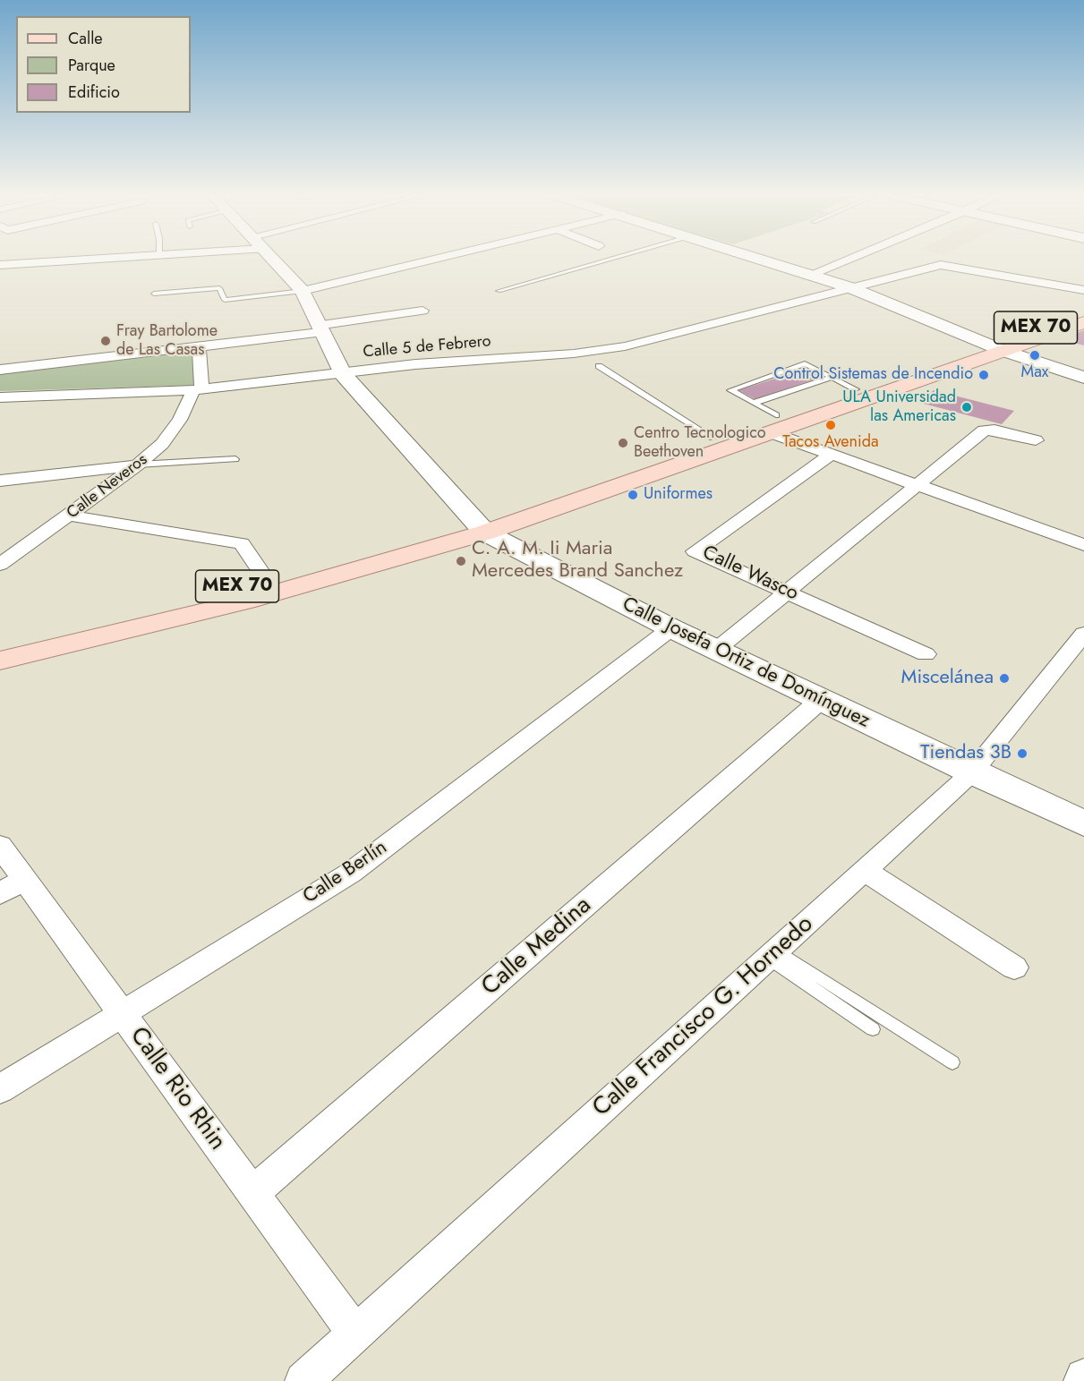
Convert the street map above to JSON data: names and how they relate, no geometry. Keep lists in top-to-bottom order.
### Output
{
  "streets": {
    "main road": ["MEX 70", "Calle Josefa Ortiz de Domínguez"],
    "street": [
      "Calle 5 de Febrero",
      "Calle Neveros",
      "Calle Wasco",
      "Calle Berlín",
      "Calle Medina",
      "Calle Francisco G. Hornedo",
      "Calle Rio Rhin"
    ]
  },
  "crossings": [
    ["MEX 70", "Calle Josefa Ortiz de Domínguez"],
    ["Calle 5 de Febrero", "Calle Neveros"],
    ["Calle 5 de Febrero", "Calle Josefa Ortiz de Domínguez"],
    ["Calle Josefa Ortiz de Domínguez", "Calle Berlín"],
    ["Calle Josefa Ortiz de Domínguez", "Calle Medina"],
    ["Calle Josefa Ortiz de Domínguez", "Calle Francisco G. Hornedo"],
    ["Calle Berlín", "Calle Rio Rhin"],
    ["Calle Medina", "Calle Rio Rhin"],
    ["Calle Francisco G. Hornedo", "Calle Rio Rhin"]
  ],
  "places": [
    "Fray Bartolome de Las Casas",
    "Max",
    "Control Sistemas de Incendio",
    "ULA Universidad las Americas",
    "Tacos Avenida",
    "Centro Tecnologico Beethoven",
    "Uniformes",
    "C. A. M. Ii Maria Mercedes Brand Sanchez",
    "Miscelánea",
    "Tiendas 3B"
  ],
  "legend": ["Calle", "Parque", "Edificio"]
}
